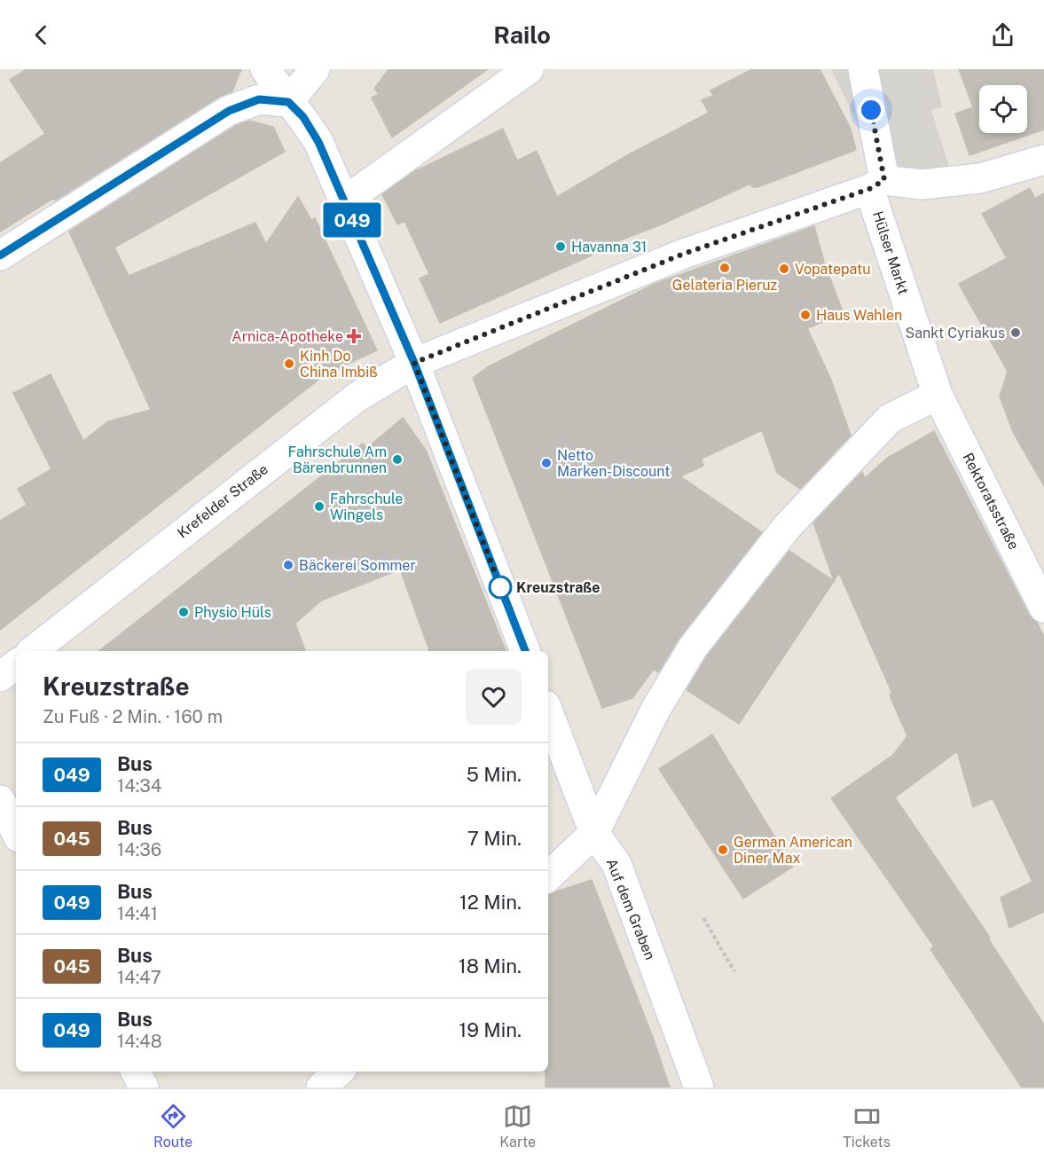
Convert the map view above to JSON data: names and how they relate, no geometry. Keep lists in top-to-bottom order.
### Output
{
  "streets": {
    "street": [
      "Hülser Markt",
      "Krefelder Straße",
      "Rektoratsstraße",
      "Auf dem Graben"
    ]
  },
  "crossings": [
    ["Hülser Markt", "Krefelder Straße"],
    ["Hülser Markt", "Rektoratsstraße"]
  ],
  "places": {
    "other": [
      "Havanna 31",
      "Gelateria Pieruz",
      "Vopatepatu",
      "Haus Wahlen",
      "Sankt Cyriakus",
      "Kinh Do China Imbiß",
      "Fahrschule Am Bärenbrunnen",
      "Netto Marken-Discount",
      "Fahrschule Wingels",
      "Bäckerei Sommer",
      "Kreuzstraße",
      "Physio Hüls",
      "German American Diner Max"
    ],
    "health": ["Arnica-Apotheke"]
  },
  "lines": ["bus line 049"],
  "page": {
    "header": "Railo",
    "on_map": "049",
    "heading": ["Kreuzstraße", "Zu Fuß · 2 Min. · 160 m"],
    "list": [
      {
        "mark": "049",
        "name": "Bus",
        "note": "14:34",
        "value": "5 Min."
      },
      {
        "mark": "045",
        "name": "Bus",
        "note": "14:36",
        "value": "7 Min."
      },
      {
        "mark": "049",
        "name": "Bus",
        "note": "14:41",
        "value": "12 Min."
      },
      {
        "mark": "045",
        "name": "Bus",
        "note": "14:47",
        "value": "18 Min."
      },
      {
        "mark": "049",
        "name": "Bus",
        "note": "14:48",
        "value": "19 Min."
      }
    ],
    "tabs": ["Route", "Karte", "Tickets"]
  }
}
